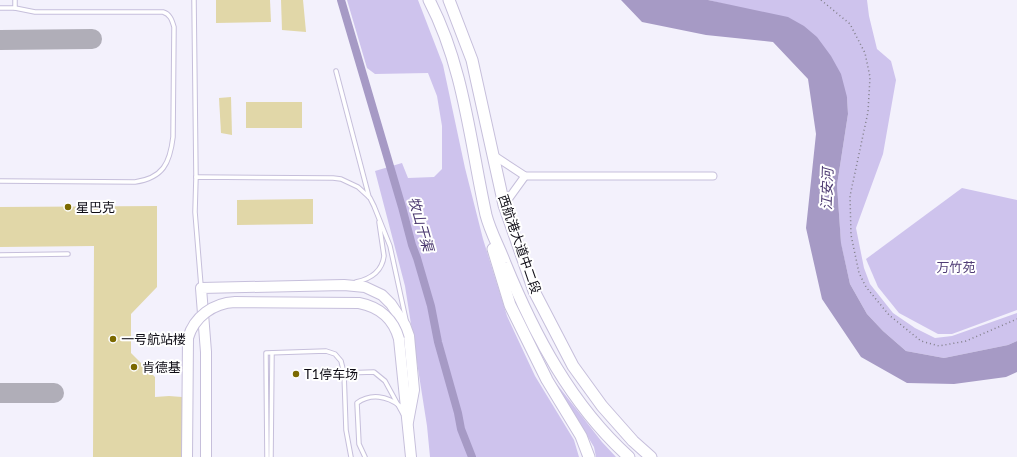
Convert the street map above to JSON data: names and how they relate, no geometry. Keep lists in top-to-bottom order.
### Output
{
  "streets": {
    "main road": ["西航港大道中二段"]
  },
  "water": ["江安河", "牧山干渠"],
  "parks": ["万竹苑"],
  "places": [
    "星巴克",
    "一号航站楼",
    "肯德基",
    "T1停车场"
  ]
}
